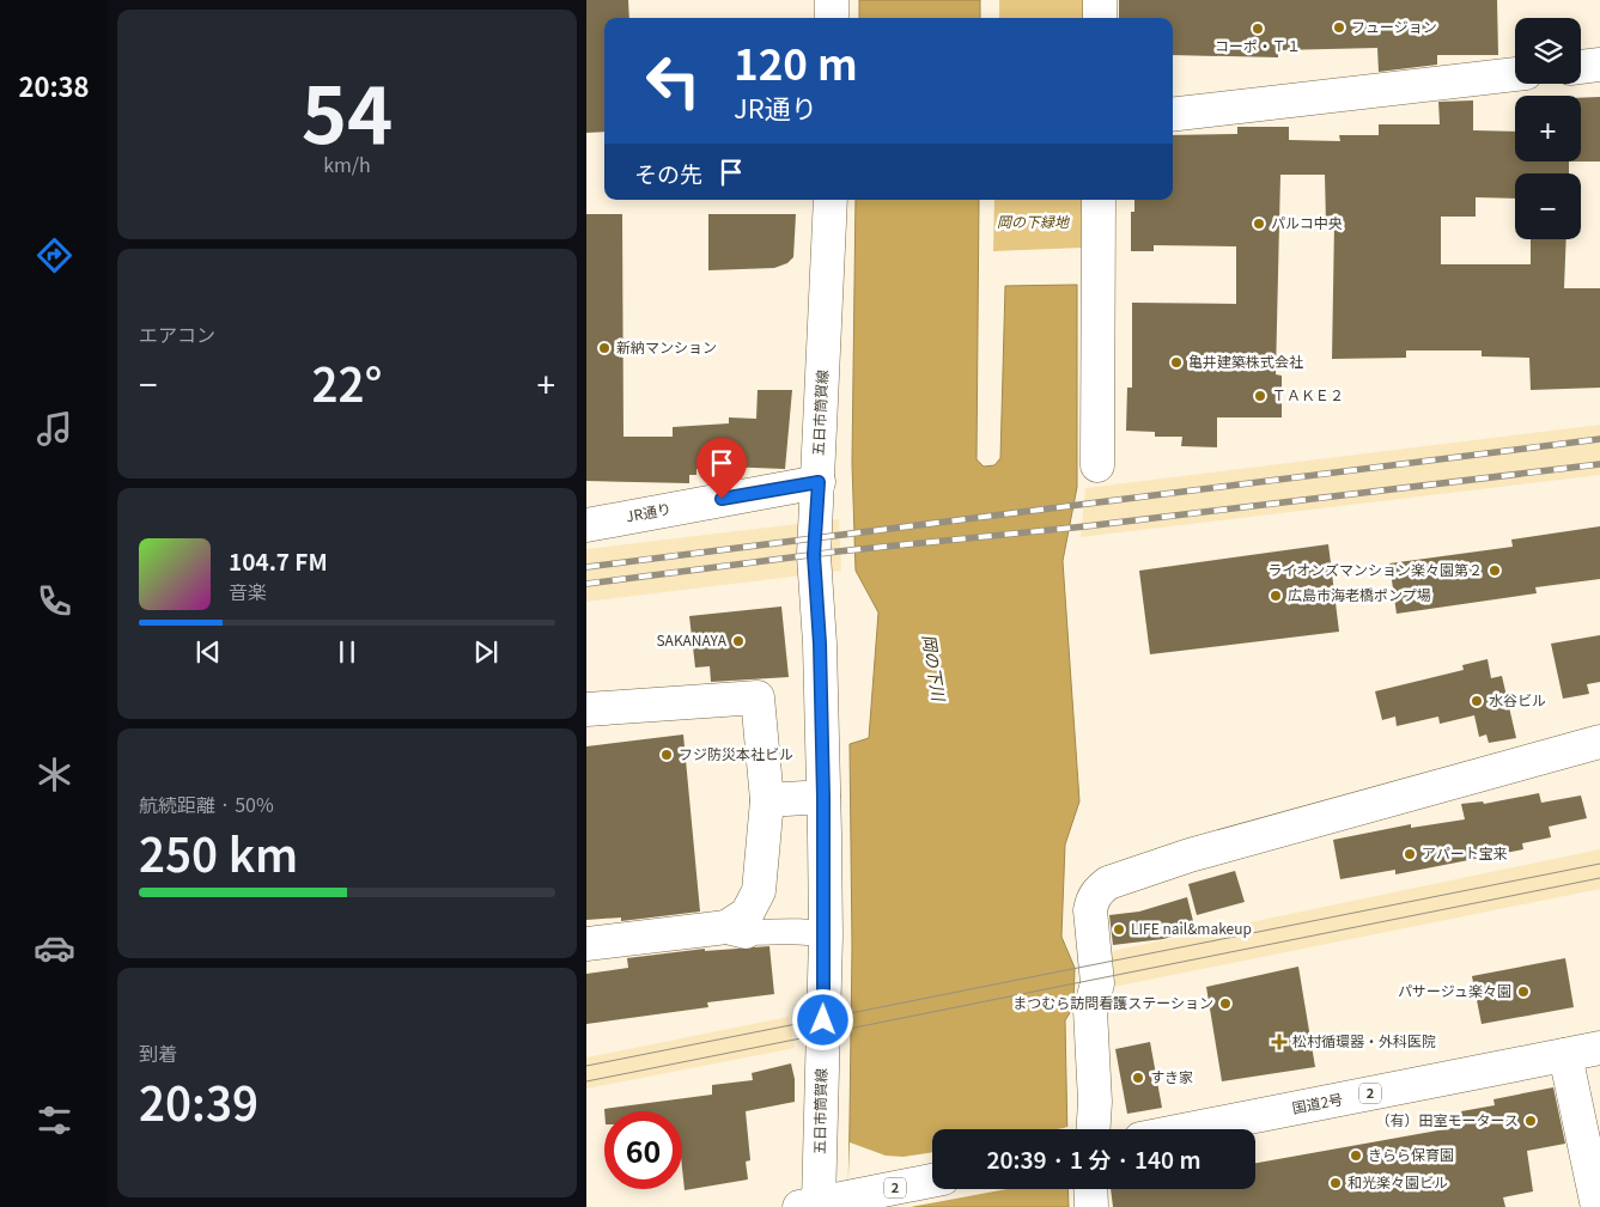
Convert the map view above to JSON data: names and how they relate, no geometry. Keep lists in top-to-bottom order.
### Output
{
  "streets": {
    "main road": [
      "五日市筒賀線",
      "JR通り",
      "2",
      "国道2号"
    ]
  },
  "crossings": [
    ["五日市筒賀線", "JR通り"],
    ["五日市筒賀線", "2"]
  ],
  "water": ["岡の下川"],
  "parks": ["岡の下緑地"],
  "places": {
    "other": [
      "フュージョン",
      "コーポ・Ｔ１",
      "パルコ中央",
      "新納マンション",
      "亀井建築株式会社",
      "ＴＡＫＥ２",
      "ライオンズマンション楽々園第２",
      "広島市海老橋ポンプ場",
      "SAKANAYA",
      "水谷ビル",
      "フジ防災本社ビル",
      "アパート宝来",
      "LIFE nail&makeup",
      "パサージュ楽々園",
      "まつむら訪問看護ステーション",
      "すき家",
      "（有）田室モータース",
      "きらら保育園",
      "和光楽々園ビル"
    ],
    "health": ["松村循環器・外科医院"]
  },
  "page": {
    "tabs": "20:38",
    "tile": [
      ["54", "km/h"],
      "エアコン",
      ["航続距離 · 50%", "250 km"],
      ["到着", "20:39"]
    ],
    "map_buttons": ["+", "−"],
    "turn": ["120 m", "JR通り"],
    "then": "その先",
    "heat": ["−", "22°", "+"],
    "song": ["104.7 FM", "音楽"],
    "limit": "60",
    "trip": "20:39 · 1 分 · 140 m"
  }
}
